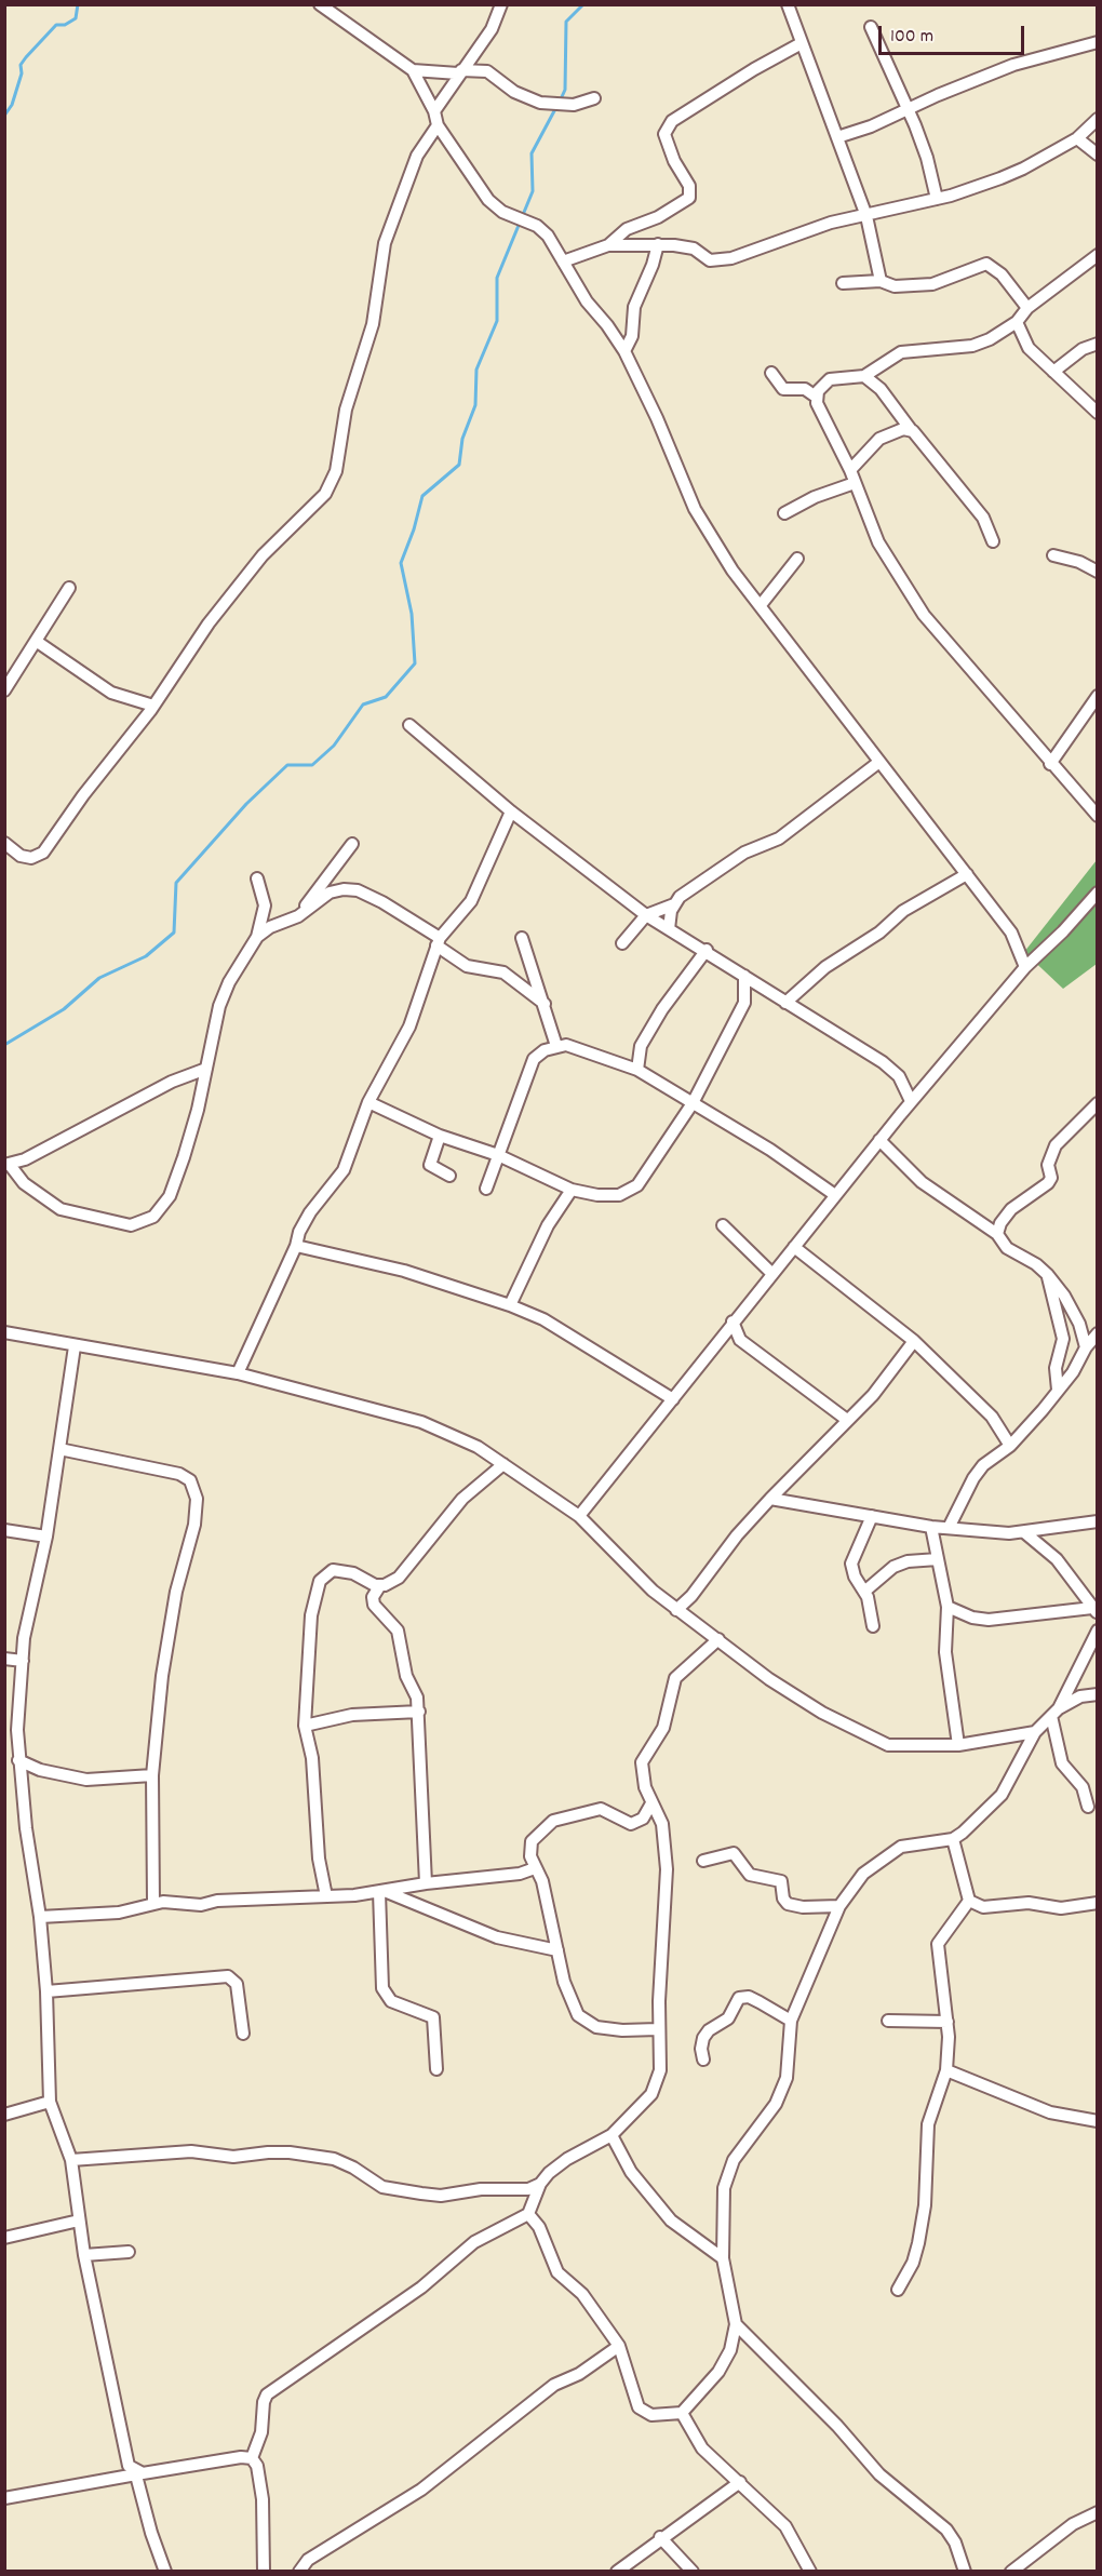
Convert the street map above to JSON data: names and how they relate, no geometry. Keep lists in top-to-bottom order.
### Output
{
  "scale_bar": "100 m"
}
